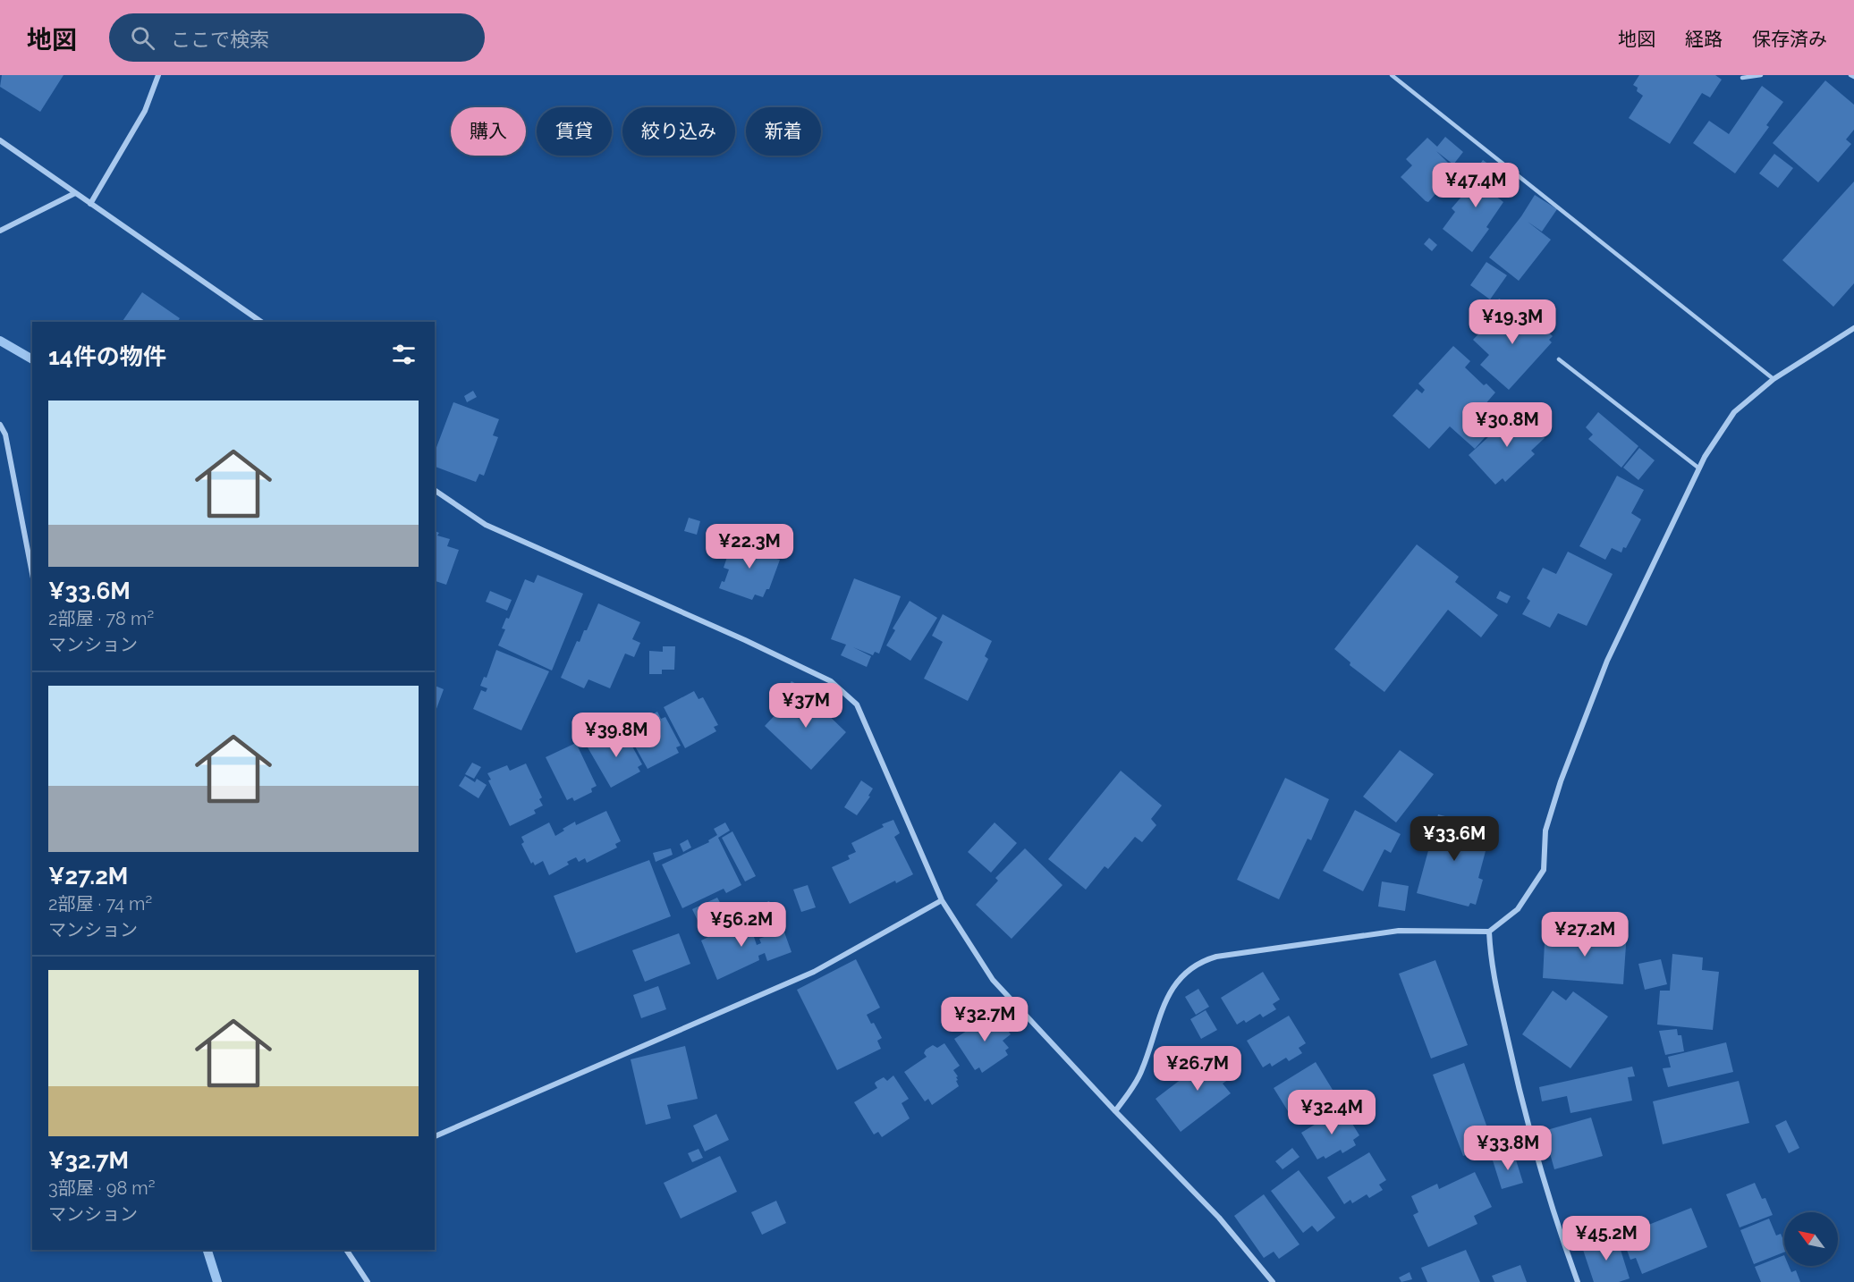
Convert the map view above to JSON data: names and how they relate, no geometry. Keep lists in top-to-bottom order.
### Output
{
  "north": "top left",
  "page": {
    "header": "地図",
    "search": "ここで検索",
    "nav": ["地図", "経路", "保存済み"],
    "chip": [
      "購入",
      "賃貸",
      "絞り込み",
      "新着"
    ],
    "price": [
      "¥47.4M",
      "¥19.3M",
      "¥30.8M",
      "¥22.3M",
      "¥37M",
      "¥39.8M",
      "¥33.6M",
      "¥56.2M",
      "¥27.2M",
      "¥32.7M",
      "¥26.7M",
      "¥32.4M",
      "¥33.8M",
      "¥45.2M"
    ],
    "heading": "14件の物件",
    "list": [
      {
        "name": "¥33.6M",
        "note": "2部屋 · 78 m² · マンション"
      },
      {
        "name": "¥27.2M",
        "note": "2部屋 · 74 m² · マンション"
      },
      {
        "name": "¥32.7M",
        "note": "3部屋 · 98 m² · マンション"
      }
    ]
  }
}
